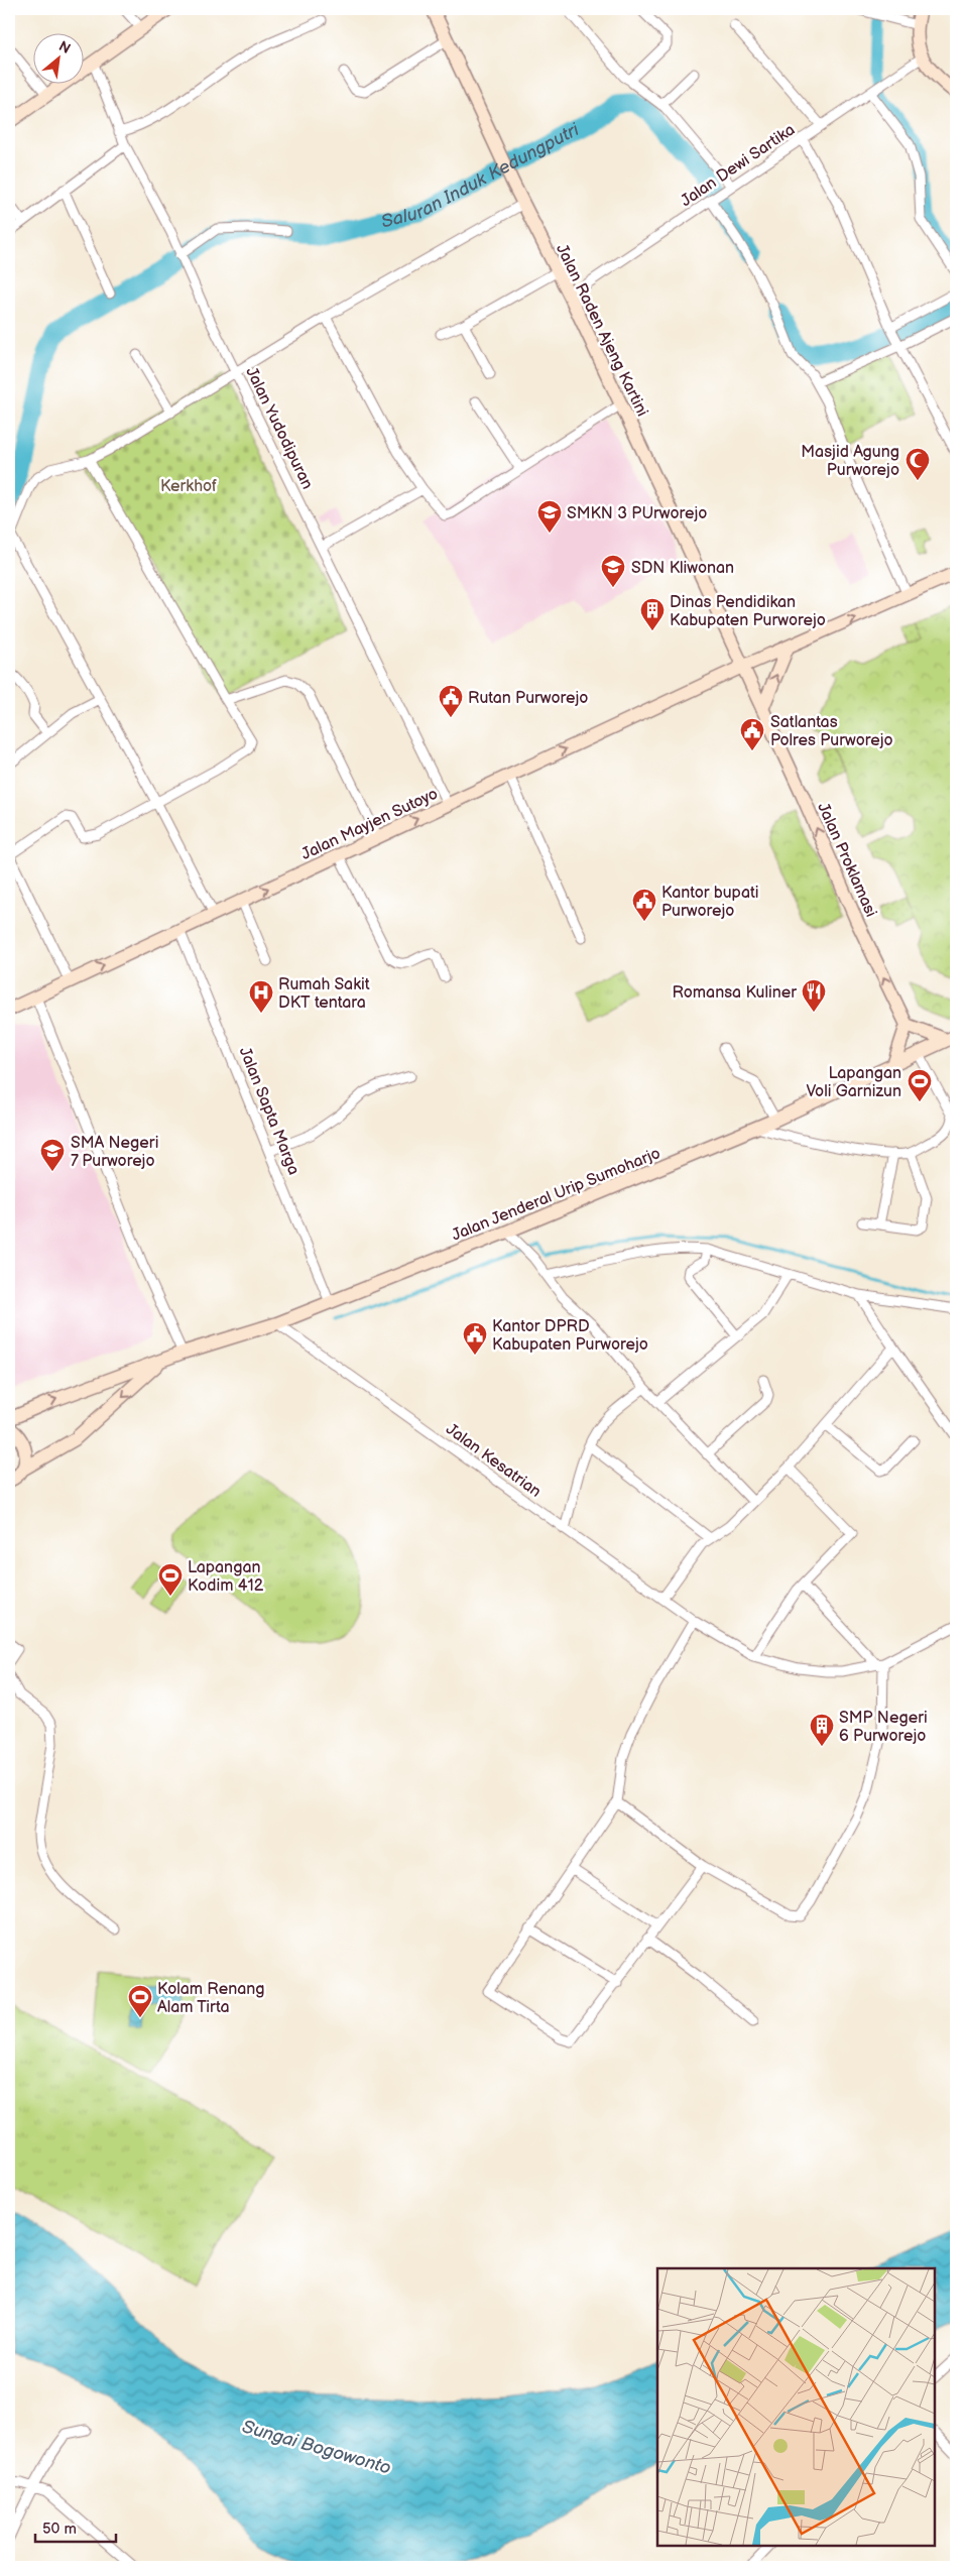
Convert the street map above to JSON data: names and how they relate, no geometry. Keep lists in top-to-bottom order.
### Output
{
  "streets": {
    "main road": [
      "Jalan Raden Ajeng Kartini",
      "Jalan Mayjen Sutoyo",
      "Jalan Proklamasi",
      "Jalan Jenderal Urip Sumoharjo"
    ],
    "street": [
      "Jalan Dewi Sartika",
      "Jalan Yudodipuran",
      "Jalan Sapta Marga",
      "Jalan Kesatrian"
    ]
  },
  "crossings": [
    ["Jalan Dewi Sartika", "Jalan Raden Ajeng Kartini"],
    ["Jalan Raden Ajeng Kartini", "Jalan Mayjen Sutoyo"],
    ["Jalan Raden Ajeng Kartini", "Jalan Proklamasi"],
    ["Jalan Yudodipuran", "Jalan Mayjen Sutoyo"],
    ["Jalan Mayjen Sutoyo", "Jalan Proklamasi"],
    ["Jalan Mayjen Sutoyo", "Jalan Sapta Marga"],
    ["Jalan Sapta Marga", "Jalan Jenderal Urip Sumoharjo"],
    ["Jalan Jenderal Urip Sumoharjo", "Jalan Kesatrian"]
  ],
  "one_way": ["Jalan Mayjen Sutoyo", "Jalan Proklamasi"],
  "water": ["Saluran Induk Kedungputri", "Sungai Bogowonto"],
  "parks": ["Kerkhof"],
  "places": {
    "mosque": ["Masjid Agung Purworejo"],
    "school or university": ["SMKN 3 PUrworejo", "SDN Kliwonan", "SMA Negeri 7 Purworejo"],
    "building": ["Dinas Pendidikan Kabupaten Purworejo", "SMP Negeri 6 Purworejo"],
    "public building": [
      "Rutan Purworejo",
      "Satlantas Polres Purworejo",
      "Kantor bupati Purworejo",
      "Kantor DPRD Kabupaten Purworejo"
    ],
    "restaurant": ["Romansa Kuliner"],
    "hospital": ["Rumah Sakit DKT tentara"],
    "sports": ["Lapangan Voli Garnizun", "Lapangan Kodim 412", "Kolam Renang Alam Tirta"]
  },
  "scale_bar": "50 m",
  "north": "top right"
}
